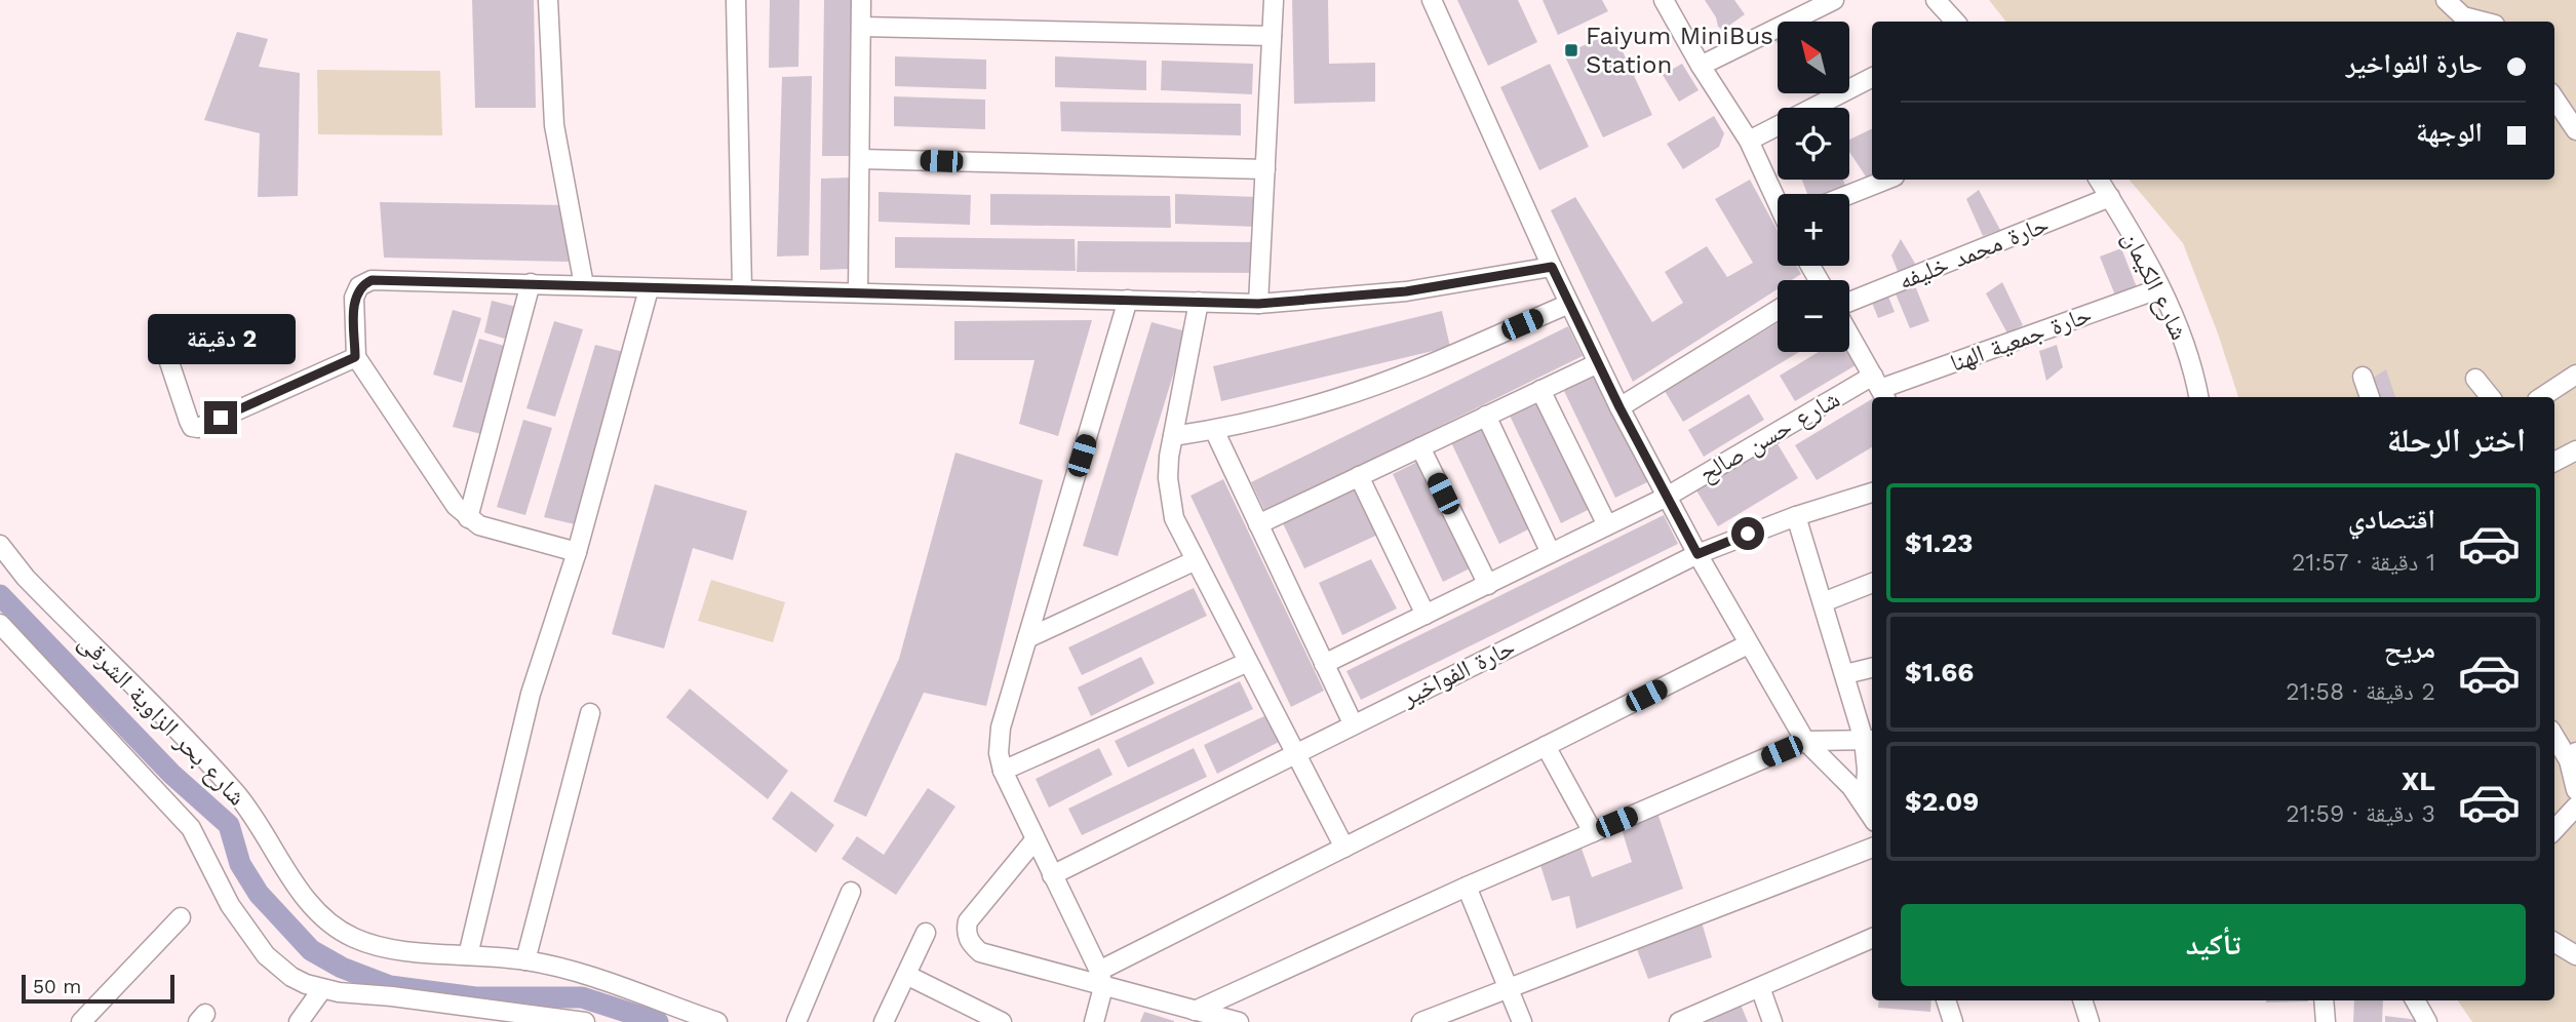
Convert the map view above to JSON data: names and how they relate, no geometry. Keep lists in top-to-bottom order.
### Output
{
  "streets": {
    "street": [
      "حارة محمد خليفه",
      "شارع الكيمان",
      "حارة جمعية الهنا",
      "شارع حسن صالح",
      "حارة الفواخير",
      "شارع بحر الزاوية الشرقى"
    ]
  },
  "crossings": [
    ["حارة محمد خليفه", "شارع الكيمان"],
    ["شارع الكيمان", "حارة جمعية الهنا"],
    ["حارة جمعية الهنا", "شارع حسن صالح"]
  ],
  "places": {
    "transit": ["Faiyum MiniBus Station"]
  },
  "scale_bar": "50 m",
  "north": "top left",
  "page": {
    "map_buttons": ["+", "−"],
    "banner": ["حارة الفواخير", "الوجهة"],
    "bubble": "2 دقيقة",
    "heading": "اختر الرحلة",
    "list": [
      {
        "name": "اقتصادي",
        "note": "1 دقيقة · 21:57",
        "value": "$1.23"
      },
      {
        "name": "مريح",
        "note": "2 دقيقة · 21:58",
        "value": "$1.66"
      },
      {
        "name": "XL",
        "note": "3 دقيقة · 21:59",
        "value": "$2.09"
      }
    ],
    "buttons": "تأكيد",
    "scale": "50 m"
  }
}
